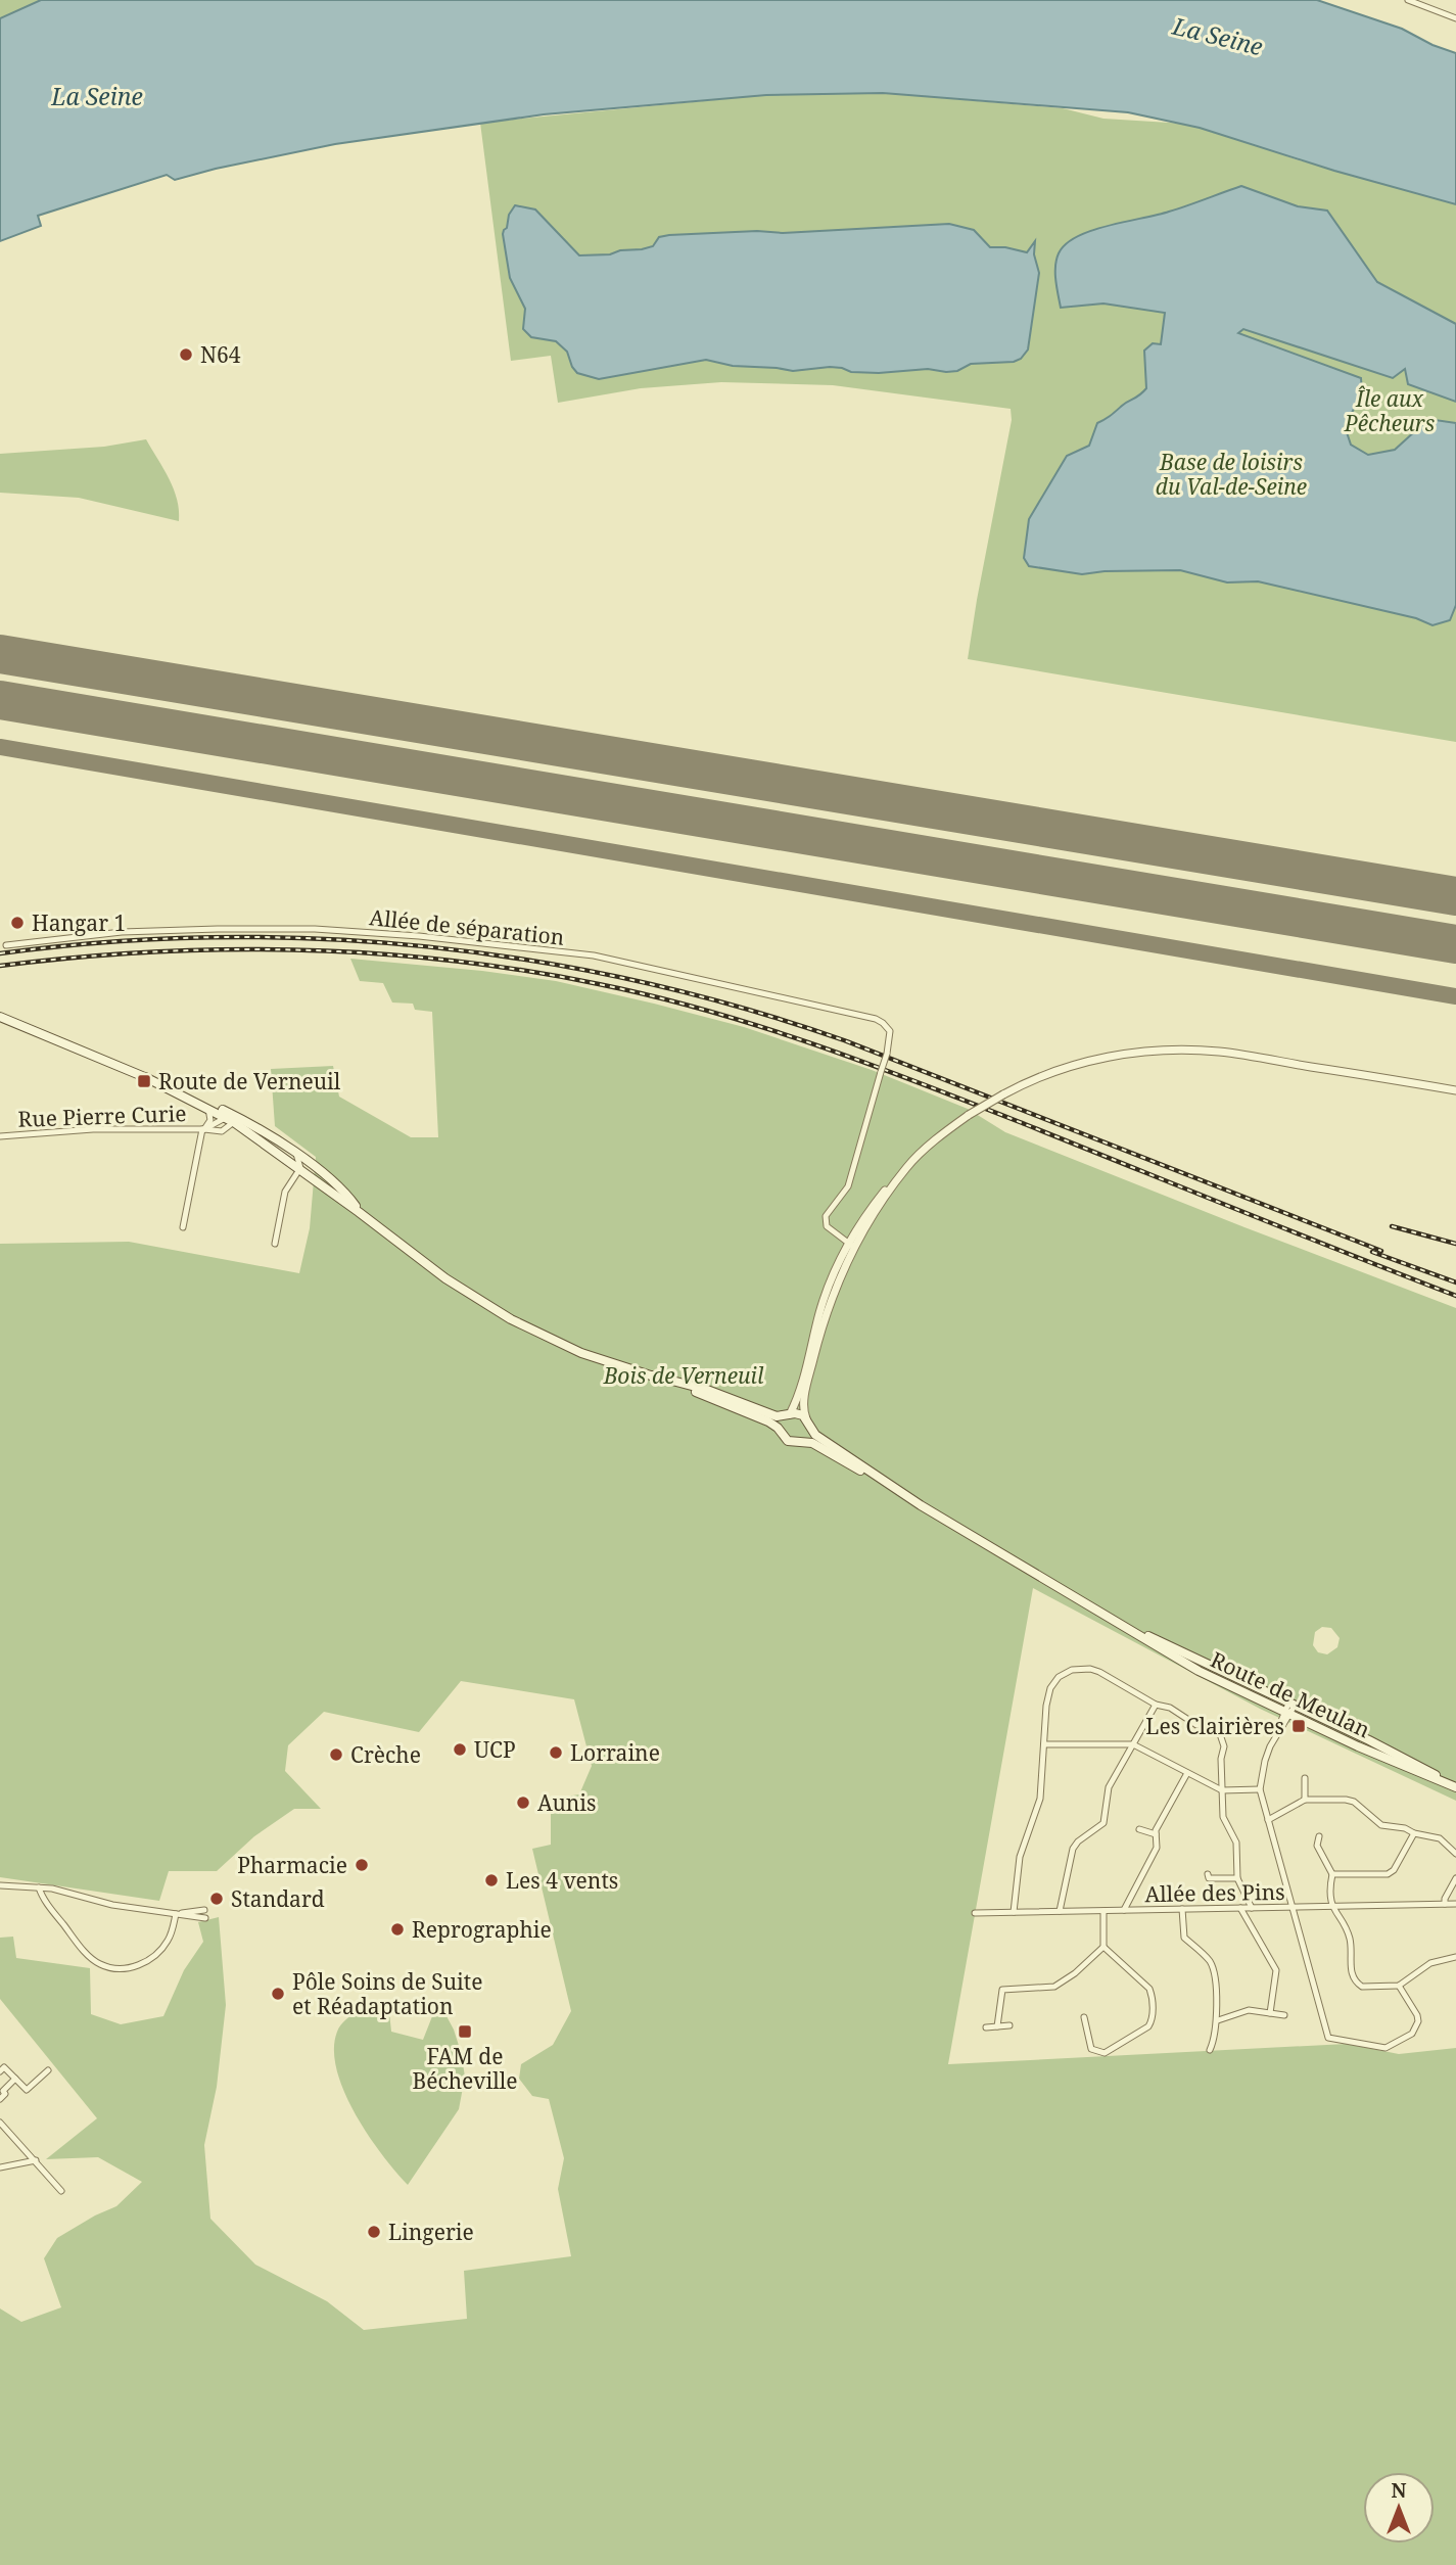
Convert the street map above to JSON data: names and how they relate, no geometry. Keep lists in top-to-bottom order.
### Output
{
  "streets": {
    "main road": ["Route de Meulan"],
    "street": ["Allée de séparation", "Rue Pierre Curie", "Allée des Pins"]
  },
  "water": ["La Seine"],
  "parks": ["Île aux Pêcheurs", "Base de loisirs du Val-de-Seine", "Bois de Verneuil"],
  "places": {
    "other": [
      "N64",
      "Hangar 1",
      "UCP",
      "Lorraine",
      "Crèche",
      "Aunis",
      "Pharmacie",
      "Les 4 vents",
      "Standard",
      "Reprographie",
      "Pôle Soins de Suite et Réadaptation",
      "Lingerie"
    ],
    "transit": ["Route de Verneuil", "Les Clairières", "FAM de Bécheville"]
  },
  "north": "top"
}
